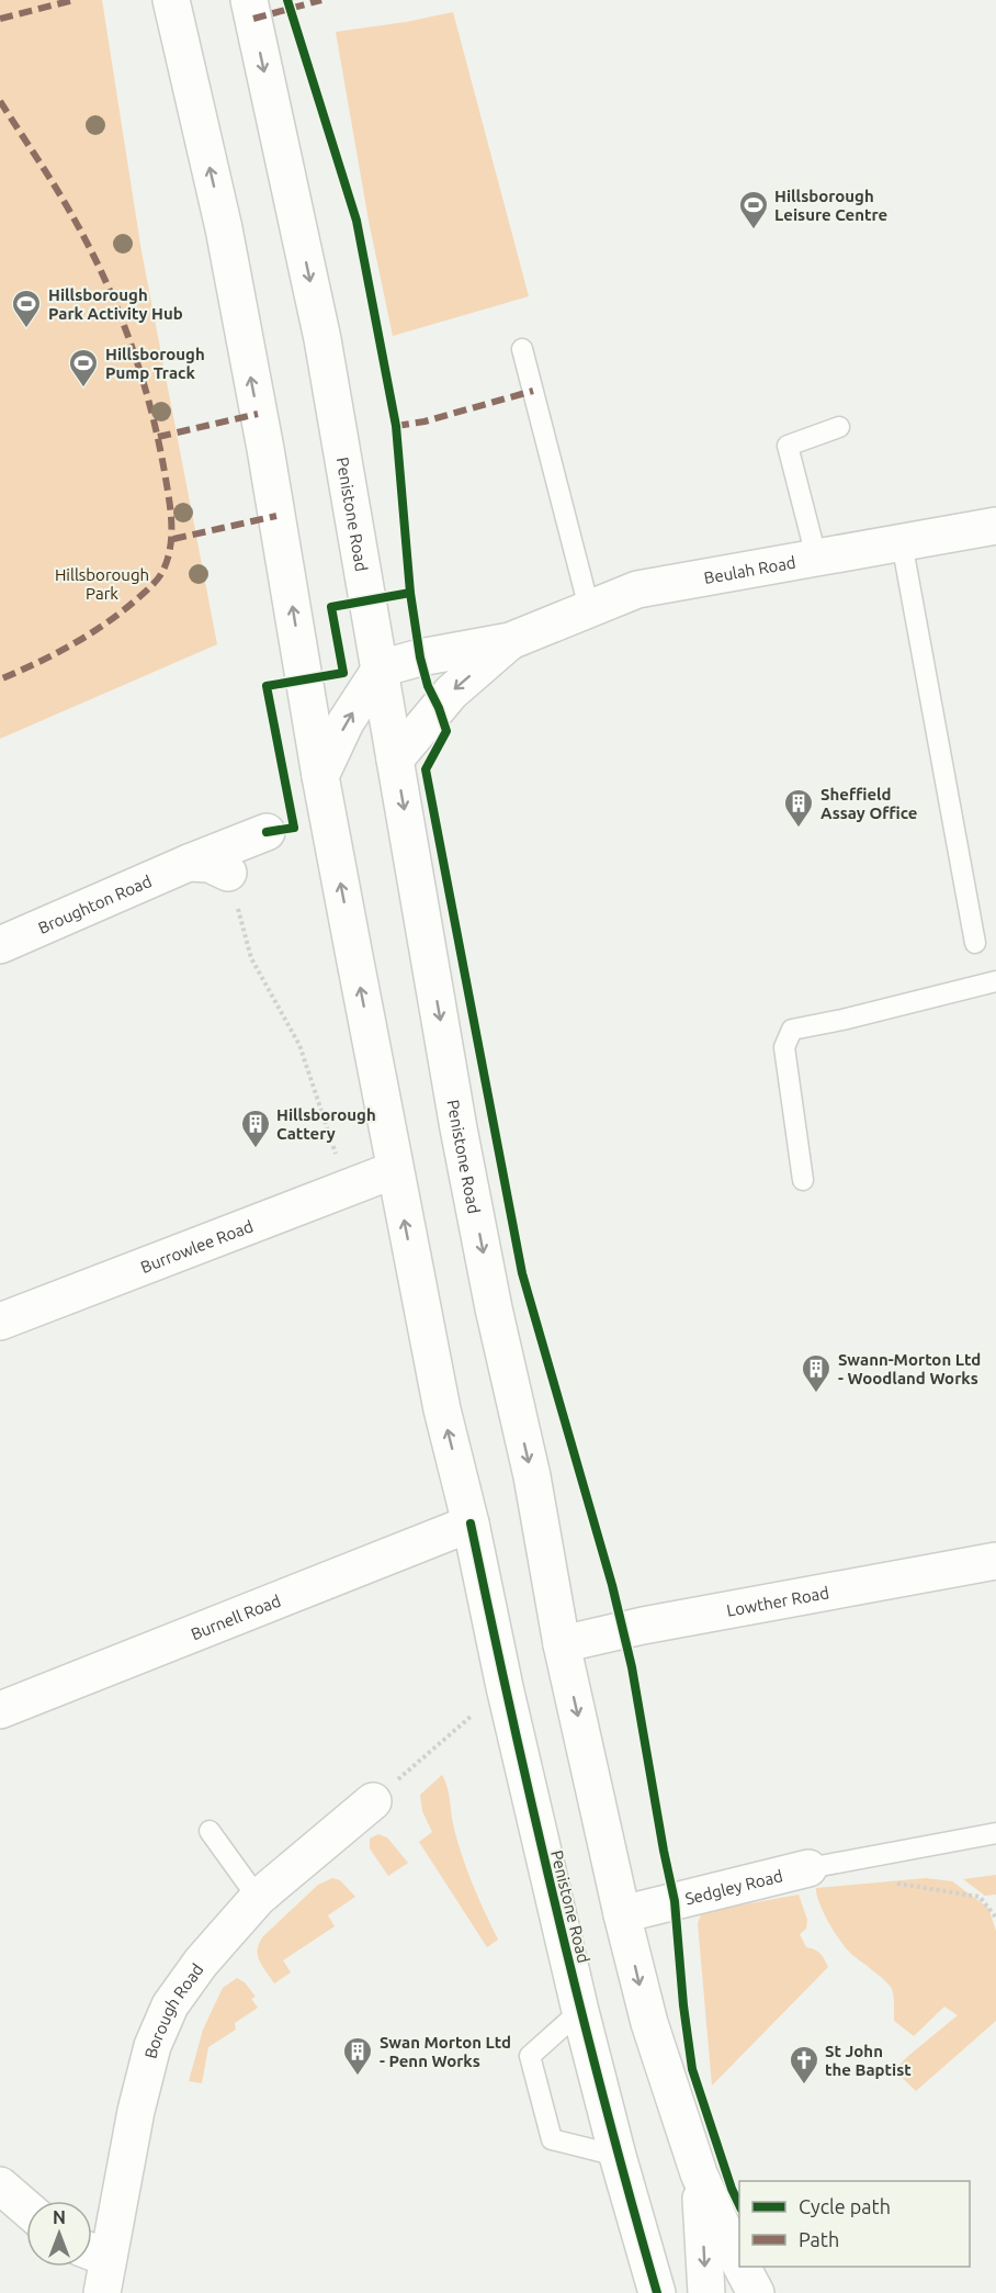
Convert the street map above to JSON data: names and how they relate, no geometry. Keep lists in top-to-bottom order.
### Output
{
  "streets": {
    "main road": [
      "Penistone Road",
      "Beulah Road",
      "Broughton Road",
      "Burrowlee Road",
      "Lowther Road",
      "Burnell Road",
      "Sedgley Road",
      "Borough Road"
    ]
  },
  "crossings": [
    ["Penistone Road", "Beulah Road"],
    ["Penistone Road", "Burrowlee Road"],
    ["Penistone Road", "Lowther Road"],
    ["Penistone Road", "Burnell Road"],
    ["Penistone Road", "Sedgley Road"]
  ],
  "parks": ["Hillsborough Park"],
  "places": {
    "sports": ["Hillsborough Leisure Centre", "Hillsborough Park Activity Hub", "Hillsborough Pump Track"],
    "building": [
      "Sheffield Assay Office",
      "Hillsborough Cattery",
      "Swann-Morton Ltd - Woodland Works",
      "Swan Morton Ltd - Penn Works"
    ],
    "church": ["St John the Baptist"]
  },
  "legend": ["Cycle path", "Path"],
  "north": "top"
}
